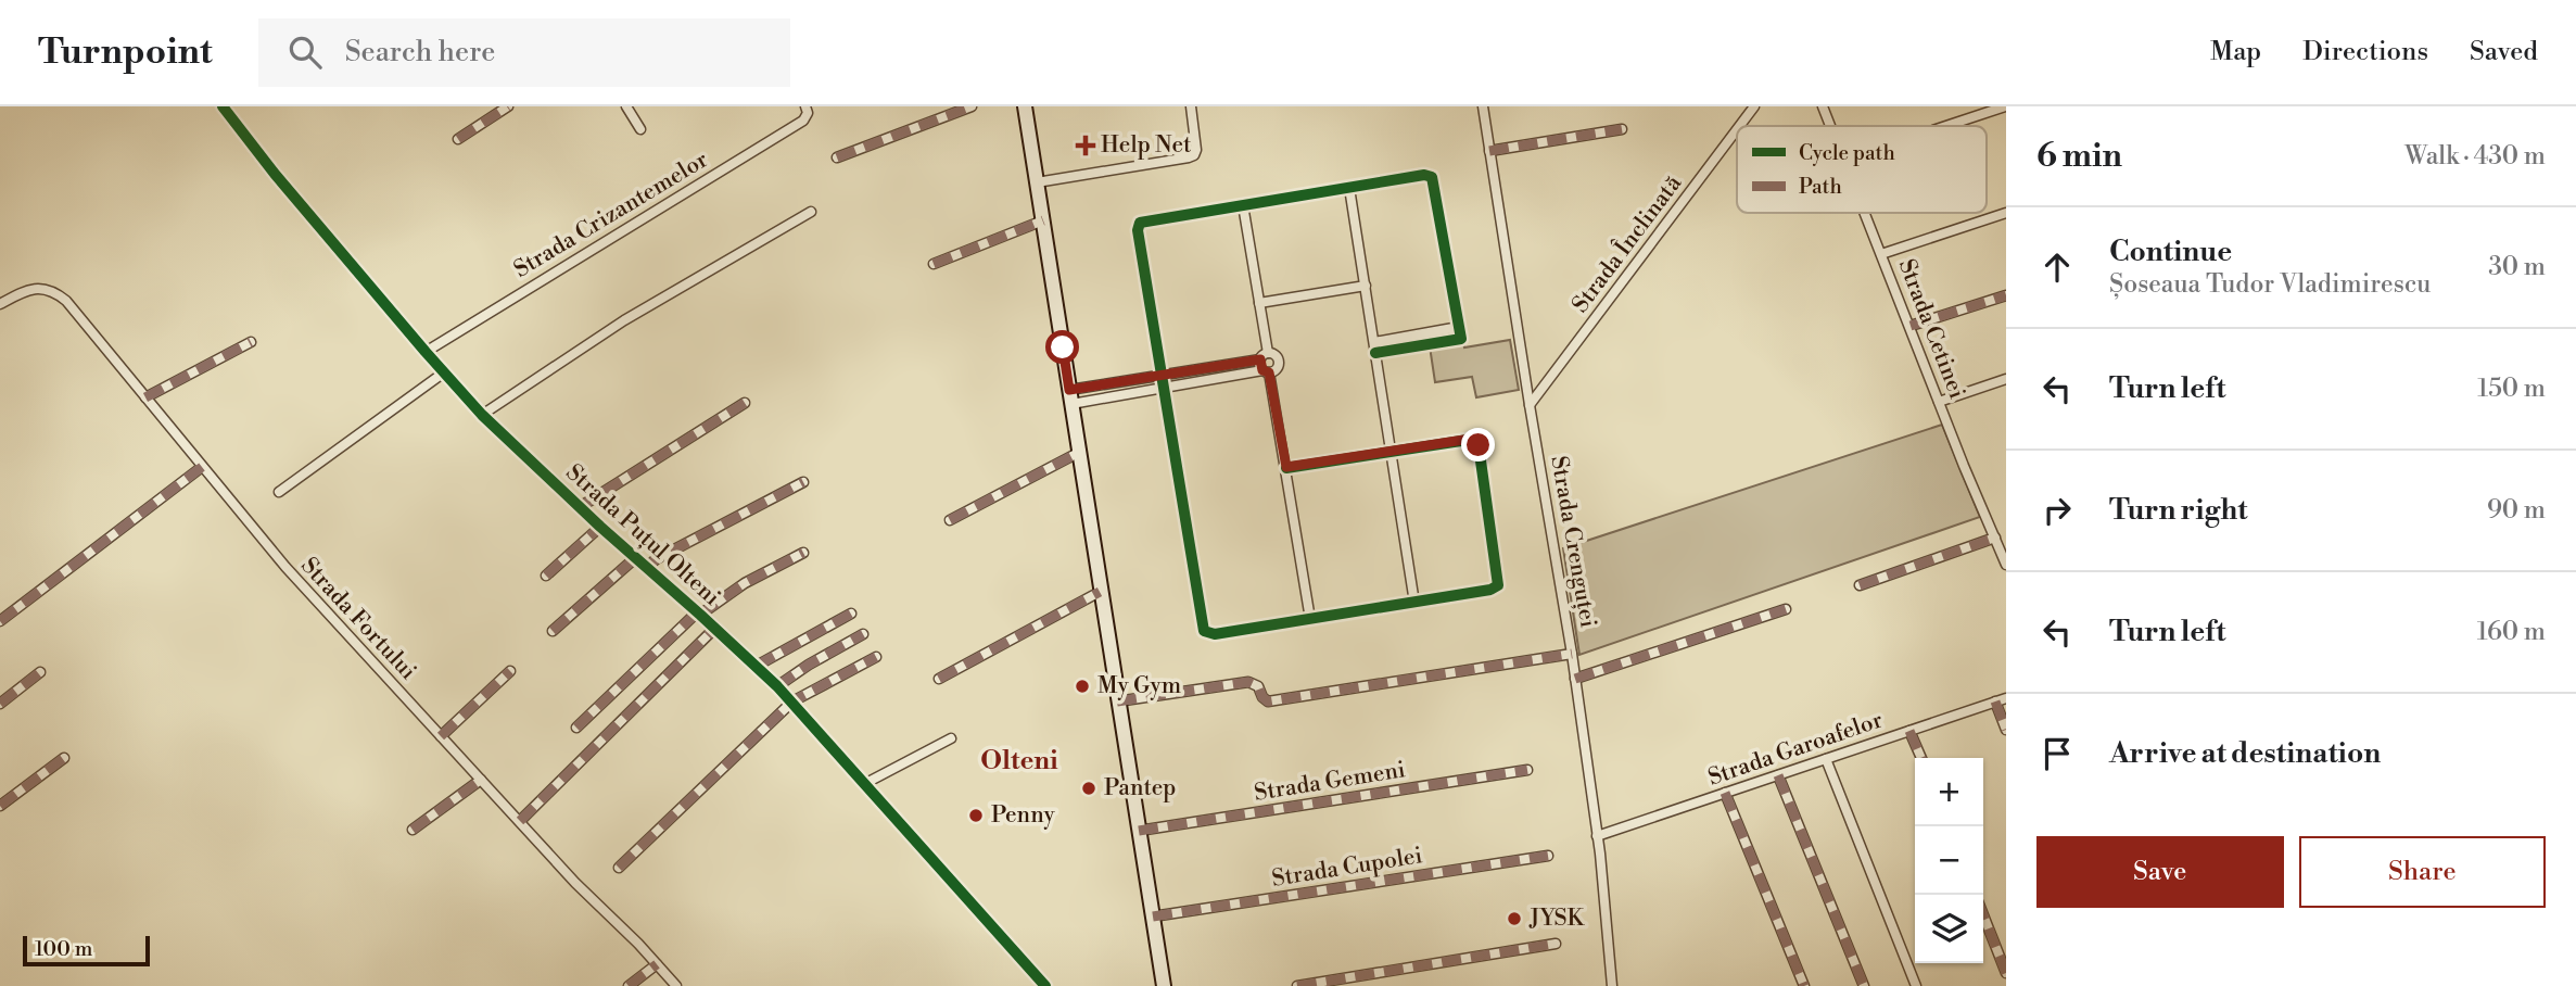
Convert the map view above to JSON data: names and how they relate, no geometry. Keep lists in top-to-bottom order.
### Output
{
  "streets": {
    "street": [
      "Strada Crizantemelor",
      "Strada Înclinată",
      "Strada Cetinei",
      "Strada Puțul Olteni",
      "Strada Crenguței",
      "Strada Fortului",
      "Strada Garoafelor",
      "Strada Gemeni",
      "Strada Cupolei"
    ]
  },
  "crossings": [
    ["Strada Crizantemelor", "Strada Puțul Olteni"],
    ["Strada Înclinată", "Strada Crenguței"],
    ["Strada Crenguței", "Strada Garoafelor"]
  ],
  "districts": ["Olteni"],
  "places": {
    "health": ["Help Net"],
    "other": [
      "My Gym",
      "Pantep",
      "Penny",
      "JYSK"
    ]
  },
  "legend": ["Cycle path", "Path"],
  "scale_bar": "100 m",
  "page": {
    "header": "Turnpoint",
    "search": "Search here",
    "nav": ["Map", "Directions", "Saved"],
    "heading": ["6 min", "Walk · 430 m"],
    "list": [
      ["Continue", "Șoseaua Tudor Vladimirescu", "30 m"],
      ["Turn left", "150 m"],
      ["Turn right", "90 m"],
      ["Turn left", "160 m"],
      "Arrive at destination"
    ],
    "map_buttons": ["+", "−"],
    "buttons": ["Save", "Share"],
    "scale": "100 m"
  }
}
